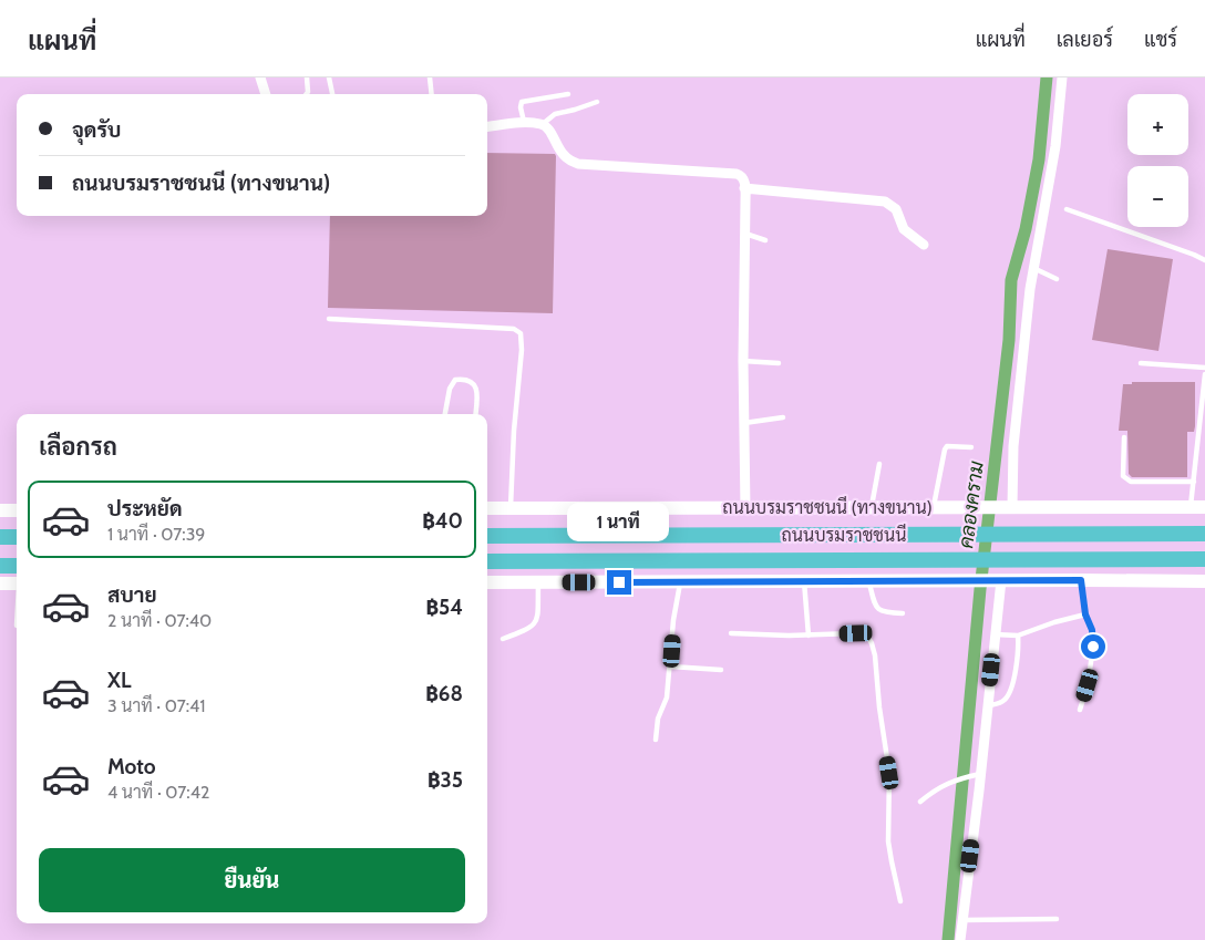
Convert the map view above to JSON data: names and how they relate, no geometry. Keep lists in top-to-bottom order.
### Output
{
  "streets": {
    "highway": ["ถนนบรมราชชนนี"],
    "main road": ["ถนนบรมราชชนนี (ทางขนาน)"]
  },
  "water": ["คลองคราม"],
  "page": {
    "header": "แผนที่",
    "nav": ["แผนที่", "เลเยอร์", "แชร์"],
    "map_buttons": ["+", "−"],
    "banner": ["จุดรับ", "ถนนบรมราชชนนี (ทางขนาน)"],
    "heading": "เลือกรถ",
    "list": [
      {
        "name": "ประหยัด",
        "note": "1 นาที · 07:39",
        "value": "฿40"
      },
      {
        "name": "สบาย",
        "note": "2 นาที · 07:40",
        "value": "฿54"
      },
      {
        "name": "XL",
        "note": "3 นาที · 07:41",
        "value": "฿68"
      },
      {
        "name": "Moto",
        "note": "4 นาที · 07:42",
        "value": "฿35"
      }
    ],
    "bubble": "1 นาที",
    "buttons": "ยืนยัน"
  }
}
